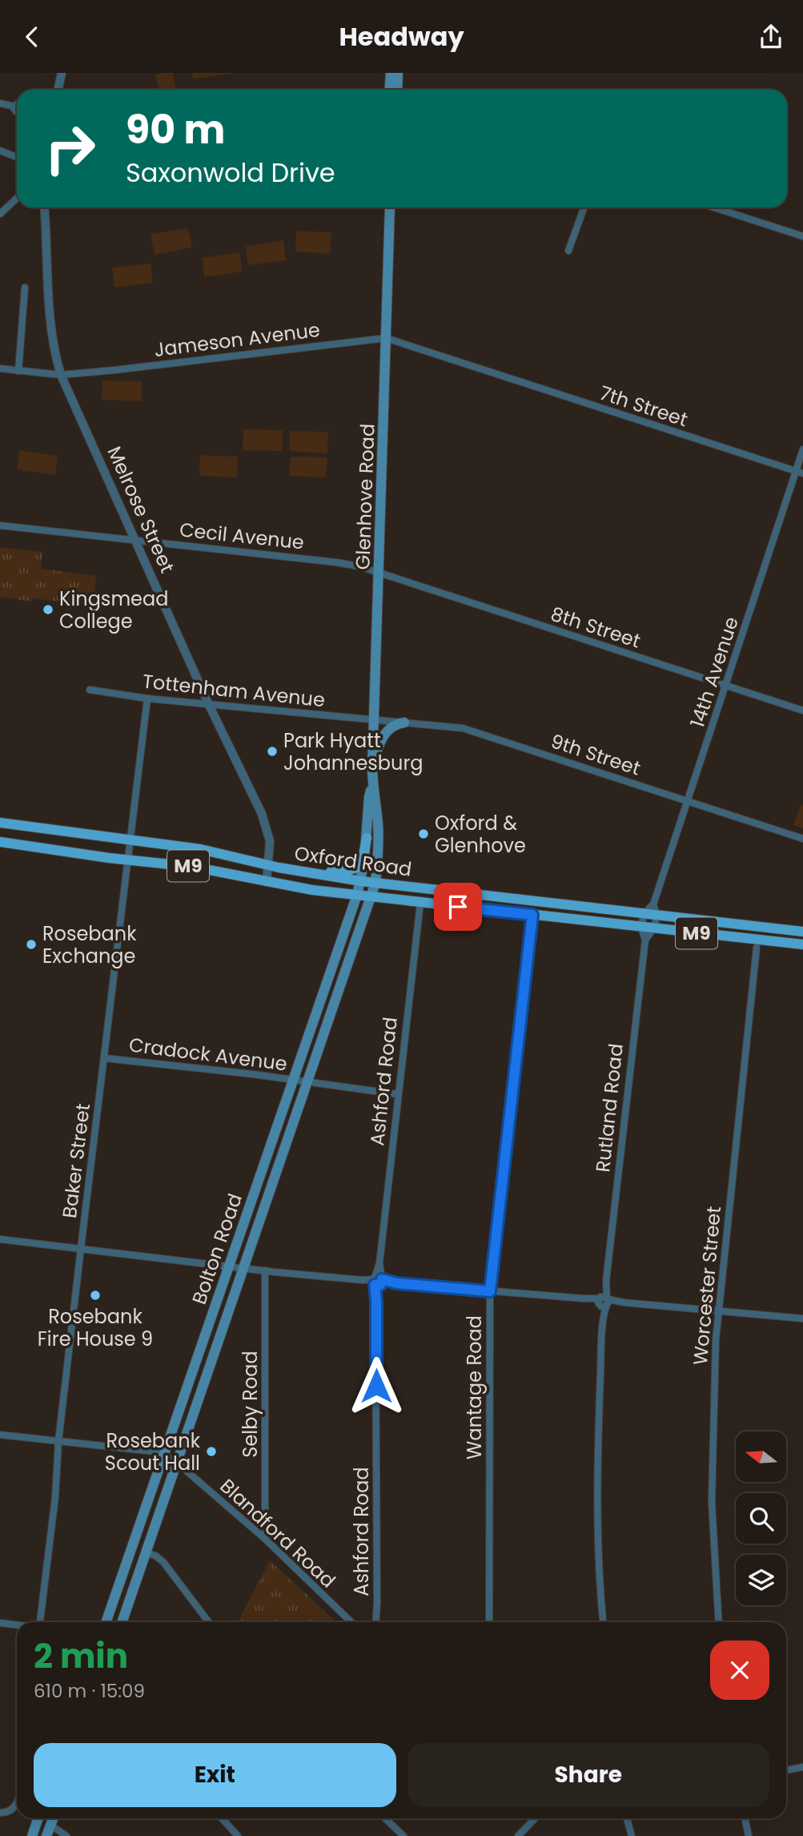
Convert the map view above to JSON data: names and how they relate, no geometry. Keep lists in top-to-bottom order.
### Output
{
  "streets": {
    "main road": [
      "Glenhove Road",
      "Oxford Road",
      "M9",
      "Bolton Road"
    ],
    "street": [
      "Jameson Avenue",
      "7th Street",
      "Melrose Street",
      "Cecil Avenue",
      "8th Street",
      "14th Avenue",
      "Tottenham Avenue",
      "9th Street",
      "Cradock Avenue",
      "Ashford Road",
      "Rutland Road",
      "Baker Street",
      "Worcester Street",
      "Wantage Road",
      "Selby Road",
      "Blandford Road"
    ]
  },
  "crossings": [
    ["Jameson Avenue", "7th Street"],
    ["Jameson Avenue", "Glenhove Road"],
    ["Jameson Avenue", "Melrose Street"],
    ["7th Street", "14th Avenue"],
    ["Glenhove Road", "Cecil Avenue"],
    ["Glenhove Road", "8th Street"],
    ["Glenhove Road", "Tottenham Avenue"],
    ["Glenhove Road", "9th Street"],
    ["Glenhove Road", "Oxford Road"],
    ["Glenhove Road", "Bolton Road"],
    ["Melrose Street", "Cecil Avenue"],
    ["Melrose Street", "Tottenham Avenue"],
    ["Melrose Street", "Oxford Road"],
    ["Cecil Avenue", "8th Street"],
    ["8th Street", "14th Avenue"],
    ["14th Avenue", "9th Street"],
    ["Tottenham Avenue", "9th Street"],
    ["Tottenham Avenue", "Baker Street"],
    ["Oxford Road", "Ashford Road"],
    ["Oxford Road", "Baker Street"],
    ["Oxford Road", "Bolton Road"],
    ["Oxford Road", "Worcester Street"],
    ["Oxford Road", "Wantage Road"],
    ["Cradock Avenue", "Ashford Road"],
    ["Cradock Avenue", "Baker Street"],
    ["Cradock Avenue", "Bolton Road"],
    ["Bolton Road", "Blandford Road"],
    ["Selby Road", "Blandford Road"]
  ],
  "places": [
    "Kingsmead College",
    "Park Hyatt Johannesburg",
    "Oxford & Glenhove",
    "Rosebank Exchange",
    "Rosebank Fire House 9",
    "Rosebank Scout Hall"
  ],
  "north": "left",
  "page": {
    "header": "Headway",
    "turn": ["90 m", "Saxonwold Drive"],
    "heading": ["2 min", "610 m · 15:09"],
    "buttons": ["Exit", "Share"]
  }
}
